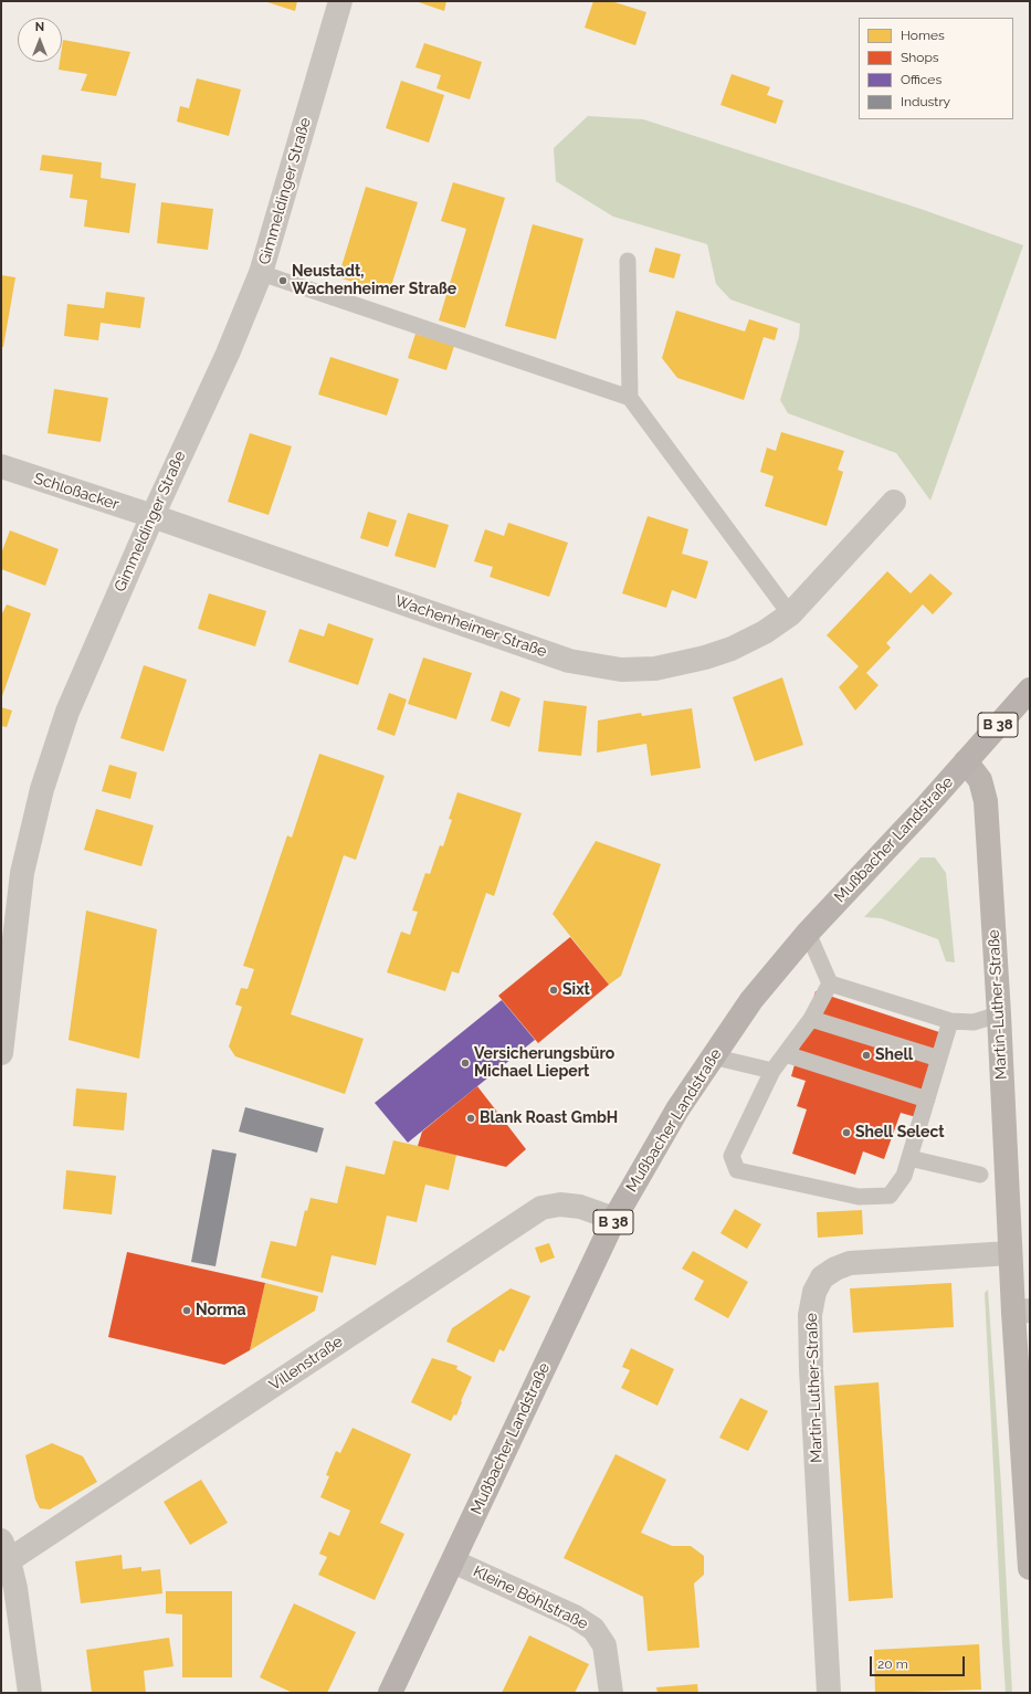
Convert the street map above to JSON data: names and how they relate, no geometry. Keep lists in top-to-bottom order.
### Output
{
  "streets": {
    "main road": ["B 38", "Mußbacher Landstraße"],
    "street": [
      "Gimmeldinger Straße",
      "Schloßacker",
      "Wachenheimer Straße",
      "Martin-Luther-Straße",
      "Villenstraße",
      "Kleine Böhlstraße"
    ]
  },
  "crossings": [
    ["Gimmeldinger Straße", "Schloßacker"],
    ["Gimmeldinger Straße", "Wachenheimer Straße"],
    ["Schloßacker", "Wachenheimer Straße"],
    ["Mußbacher Landstraße", "Martin-Luther-Straße"],
    ["Mußbacher Landstraße", "Villenstraße"],
    ["Mußbacher Landstraße", "Kleine Böhlstraße"]
  ],
  "places": [
    "Neustadt, Wachenheimer Straße",
    "Sixt",
    "Shell",
    "Versicherungsbüro Michael Liepert",
    "Blank Roast GmbH",
    "Shell Select",
    "Norma"
  ],
  "legend": [
    "Homes",
    "Shops",
    "Offices",
    "Industry"
  ],
  "scale_bar": "20 m",
  "north": "top"
}
